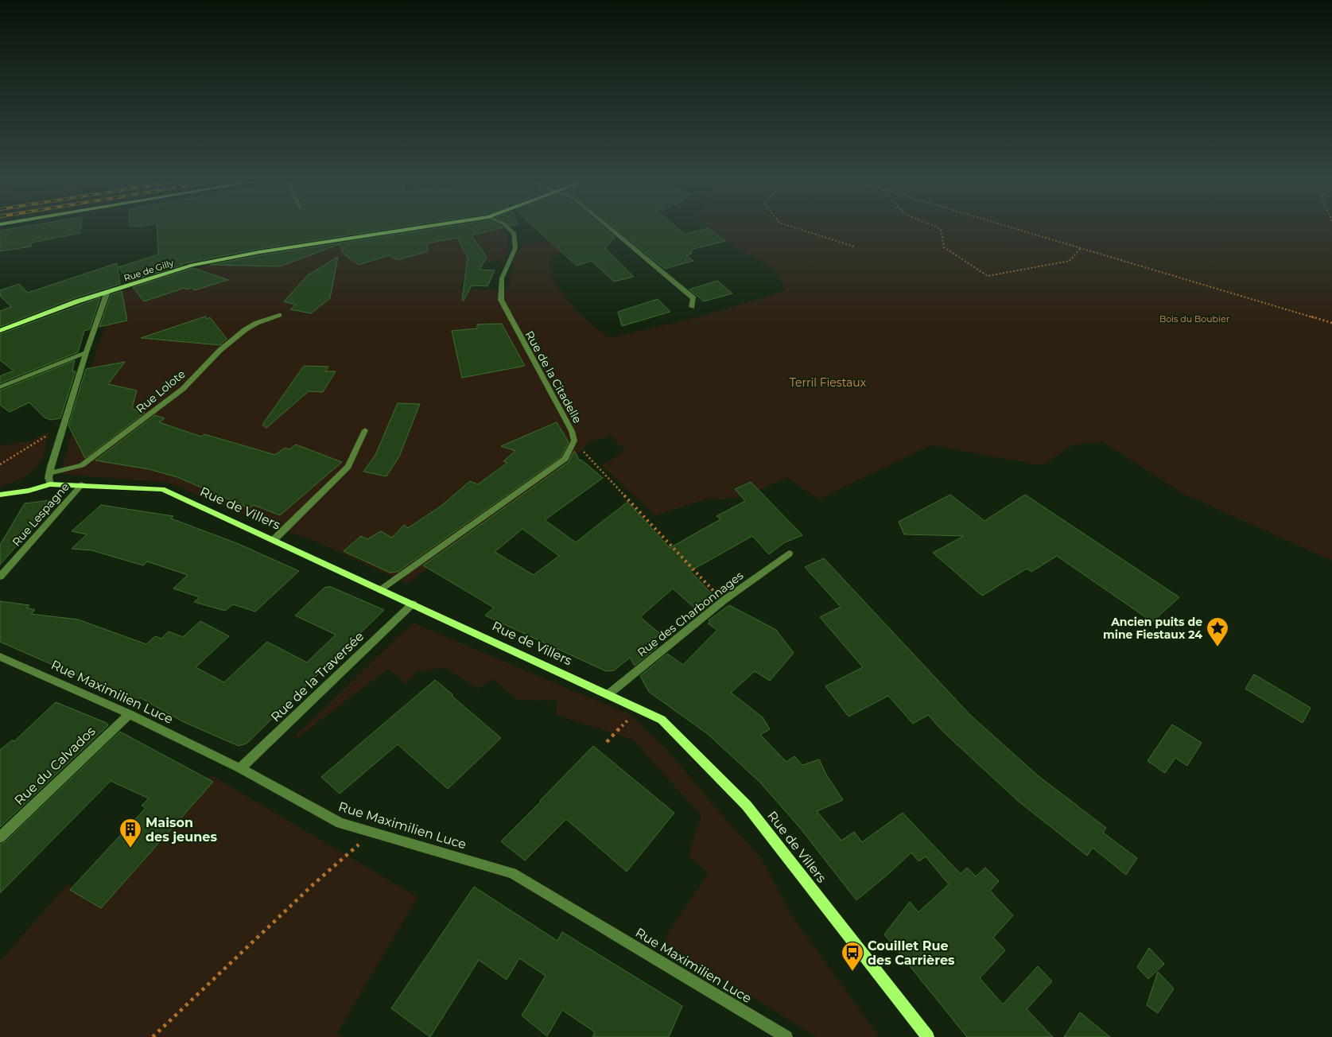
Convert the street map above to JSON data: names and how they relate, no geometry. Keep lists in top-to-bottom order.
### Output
{
  "streets": {
    "main road": ["Rue de Gilly", "Rue de Villers"],
    "street": [
      "Rue de la Citadelle",
      "Rue Lolote",
      "Rue Lespagne",
      "Rue des Charbonnages",
      "Rue de la Traversée",
      "Rue Maximilien Luce",
      "Rue du Calvados"
    ]
  },
  "crossings": [
    ["Rue de la Citadelle", "Rue de Villers"],
    ["Rue de Villers", "Rue Lespagne"],
    ["Rue de Villers", "Rue des Charbonnages"],
    ["Rue de Villers", "Rue de la Traversée"],
    ["Rue de la Traversée", "Rue Maximilien Luce"],
    ["Rue Maximilien Luce", "Rue du Calvados"]
  ],
  "parks": ["Bois du Boubier", "Terril Fiestaux"],
  "places": {
    "place": ["Ancien puits de mine Fiestaux 24"],
    "building": ["Maison des jeunes"],
    "bus stop": ["Couillet Rue des Carrières"]
  }
}
